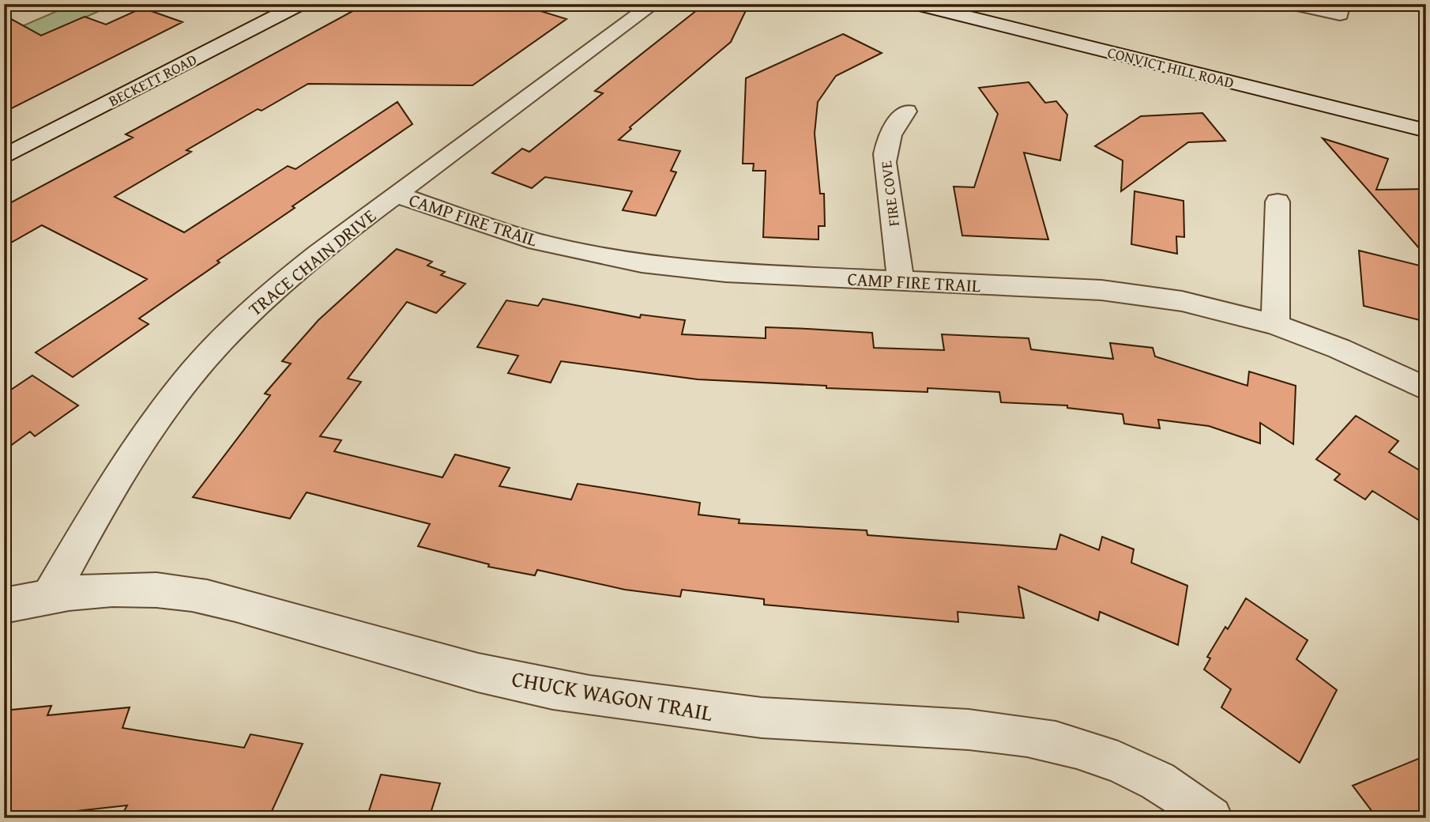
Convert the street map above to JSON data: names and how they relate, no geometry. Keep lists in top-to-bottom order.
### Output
{
  "streets": {
    "street": [
      "CONVICT HILL ROAD",
      "BECKETT ROAD",
      "FIRE COVE",
      "CAMP FIRE TRAIL",
      "TRACE CHAIN DRIVE",
      "CHUCK WAGON TRAIL"
    ]
  },
  "crossings": [
    ["FIRE COVE", "CAMP FIRE TRAIL"],
    ["CAMP FIRE TRAIL", "TRACE CHAIN DRIVE"],
    ["TRACE CHAIN DRIVE", "CHUCK WAGON TRAIL"]
  ]
}
